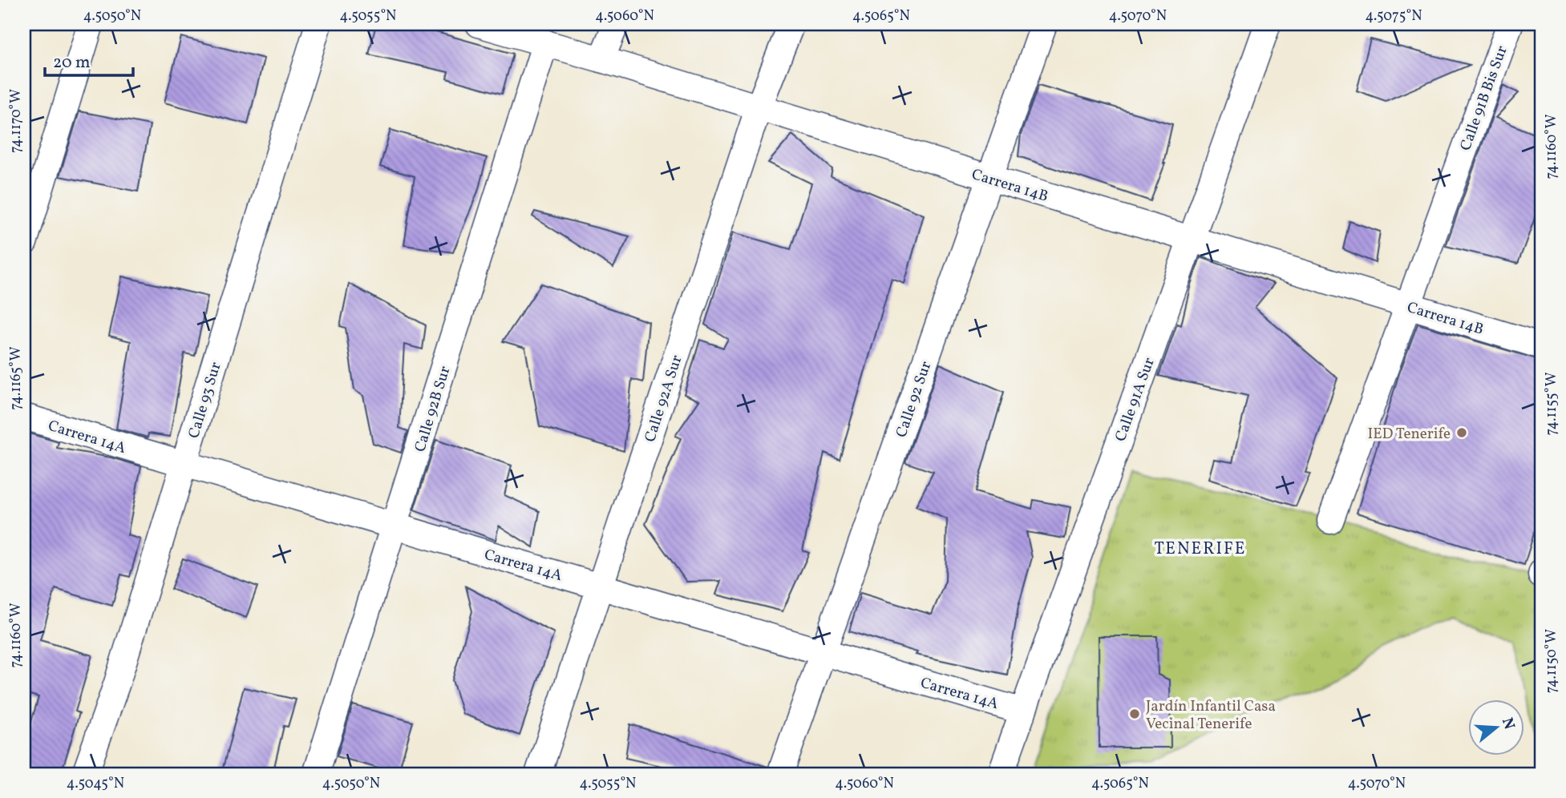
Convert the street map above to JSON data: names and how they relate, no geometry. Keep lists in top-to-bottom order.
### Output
{
  "streets": {
    "street": [
      "Calle 91B Bis Sur",
      "Carrera 14B",
      "Calle 92A Sur",
      "Calle 92 Sur",
      "Calle 91A Sur",
      "Calle 93 Sur",
      "Calle 92B Sur",
      "Carrera 14A"
    ]
  },
  "crossings": [
    ["Calle 91B Bis Sur", "Carrera 14B"],
    ["Carrera 14B", "Calle 92A Sur"],
    ["Carrera 14B", "Calle 92 Sur"],
    ["Carrera 14B", "Calle 91A Sur"],
    ["Carrera 14B", "Calle 92B Sur"],
    ["Calle 92A Sur", "Carrera 14A"],
    ["Calle 92 Sur", "Carrera 14A"],
    ["Calle 91A Sur", "Carrera 14A"],
    ["Calle 93 Sur", "Carrera 14A"],
    ["Calle 92B Sur", "Carrera 14A"]
  ],
  "districts": ["TENERIFE"],
  "places": ["IED Tenerife", "Jardín Infantil Casa Vecinal Tenerife"],
  "scale_bar": "20 m",
  "north": "right",
  "coordinates": [
    "4.5050°N",
    "4.5055°N",
    "4.5060°N",
    "4.5065°N",
    "4.5070°N",
    "4.5075°N",
    "74.1170°W",
    "74.1160°W",
    "74.1165°W",
    "74.1155°W",
    "74.1150°W",
    "4.5045°N"
  ]
}
